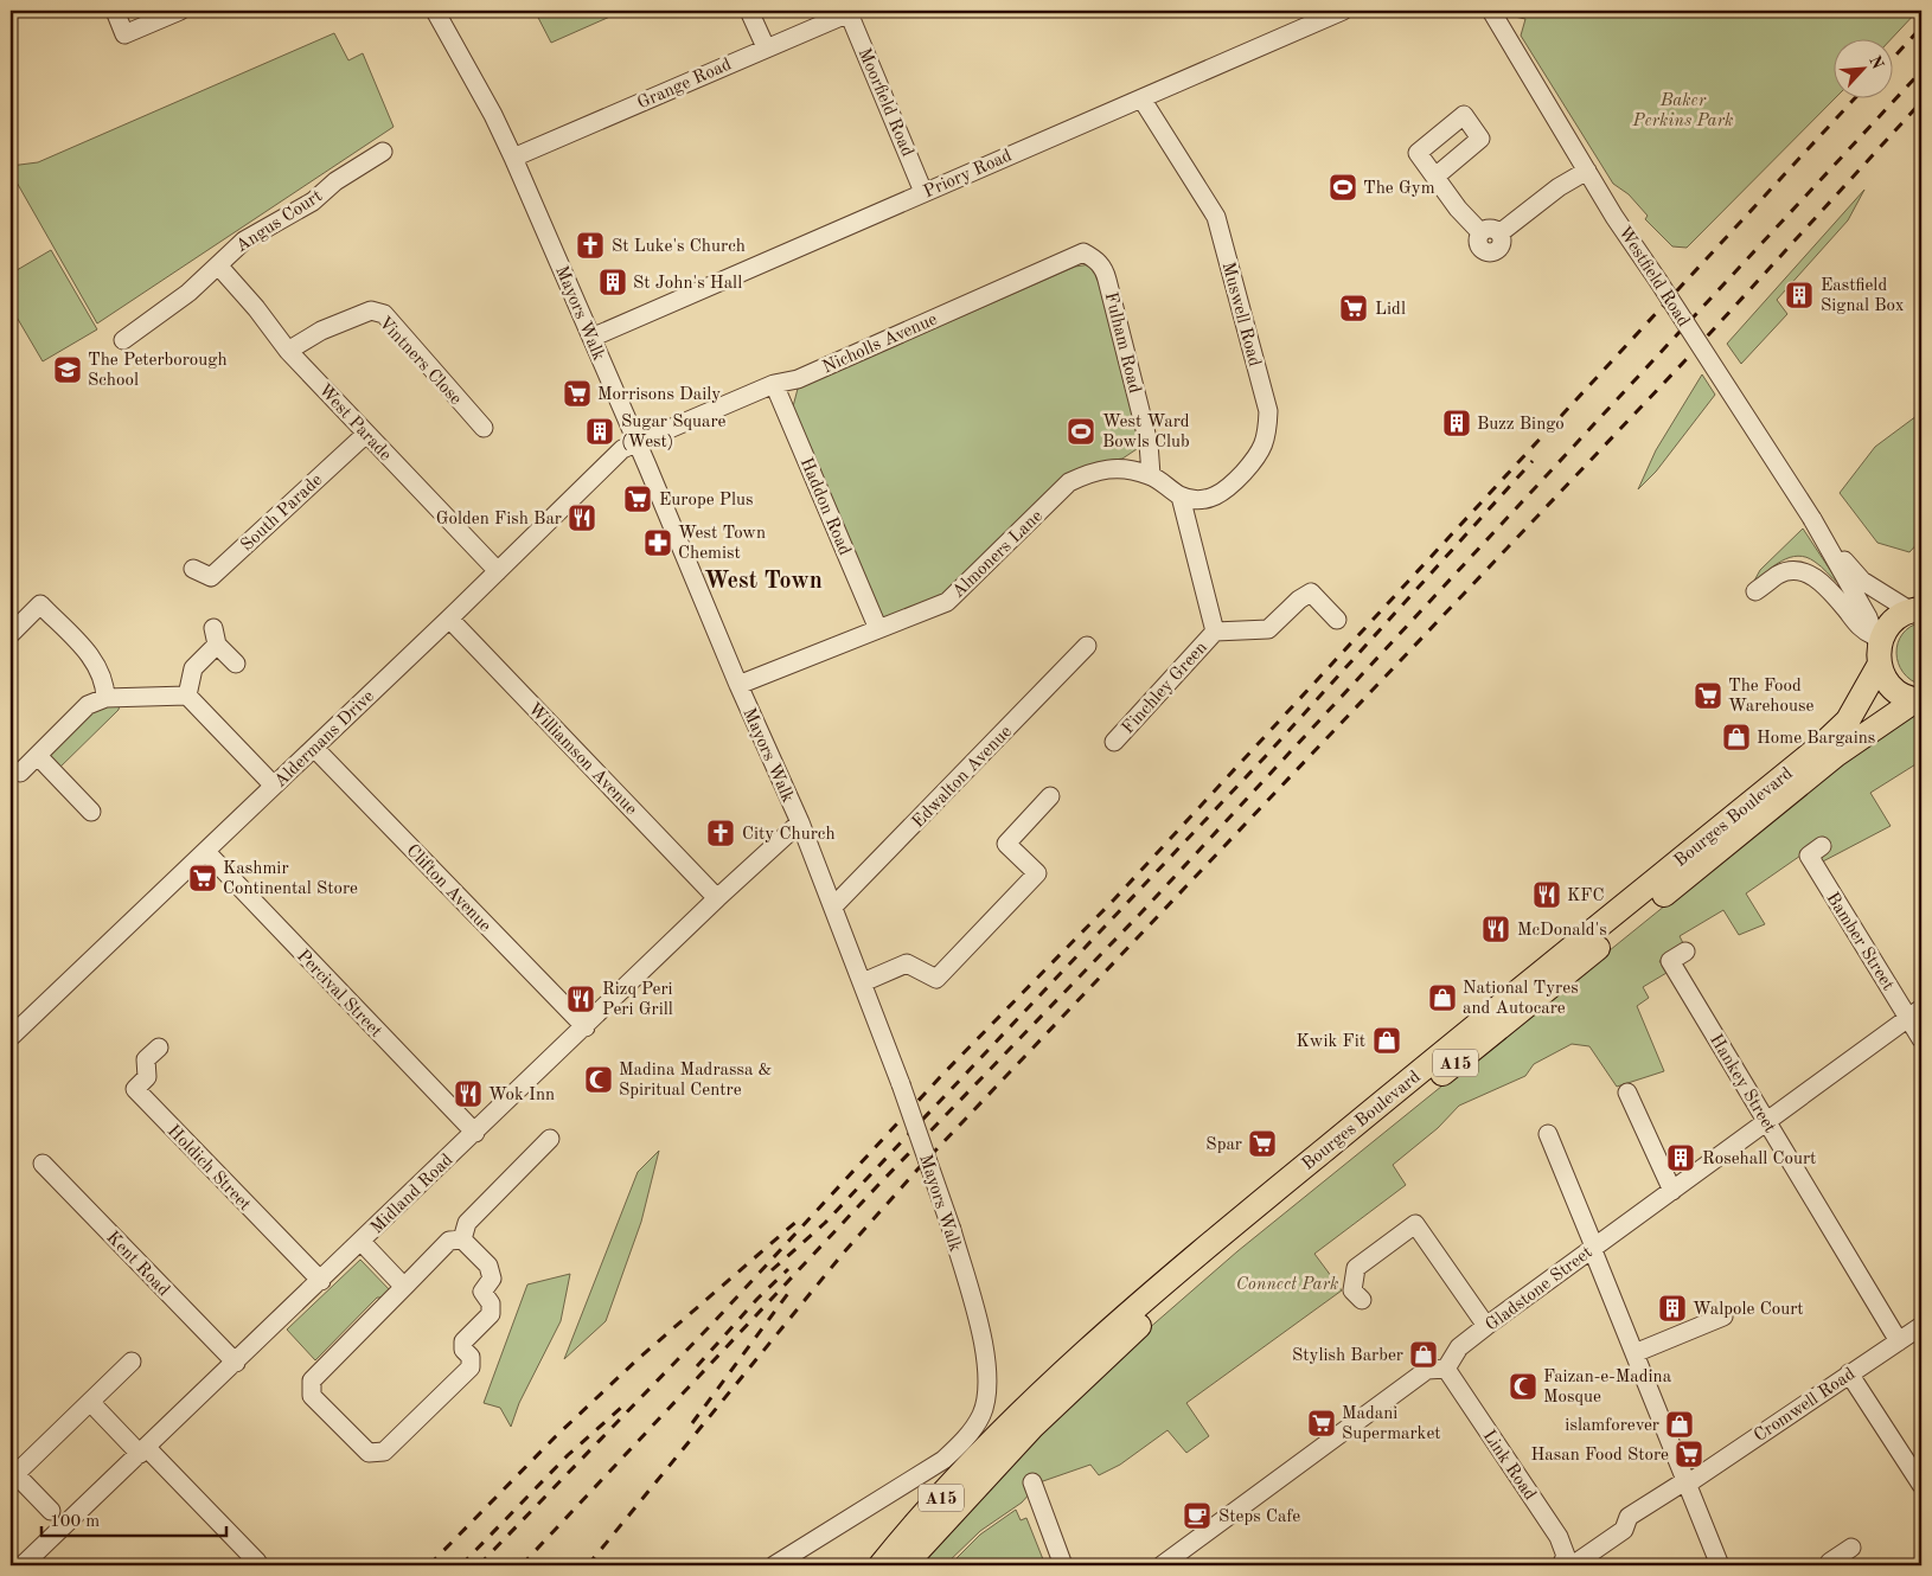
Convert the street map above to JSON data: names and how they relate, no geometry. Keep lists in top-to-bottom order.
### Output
{
  "streets": {
    "main road": ["Bourges Boulevard", "A15"],
    "street": [
      "Grange Road",
      "Moorfield Road",
      "Priory Road",
      "Angus Court",
      "Westfield Road",
      "Mayors Walk",
      "Muswell Road",
      "Nicholls Avenue",
      "Fulham Road",
      "Vintners Close",
      "West Parade",
      "Haddon Road",
      "South Parade",
      "Almoners Lane",
      "Finchley Green",
      "Aldermans Drive",
      "Williamson Avenue",
      "Edwalton Avenue",
      "Clifton Avenue",
      "Bamber Street",
      "Percival Street",
      "Hankey Street",
      "Holdich Street",
      "Midland Road",
      "Kent Road",
      "Gladstone Street",
      "Cromwell Road",
      "Link Road"
    ]
  },
  "crossings": [
    ["Grange Road", "Moorfield Road"],
    ["Grange Road", "Mayors Walk"],
    ["Moorfield Road", "Priory Road"],
    ["Priory Road", "Mayors Walk"],
    ["Priory Road", "Muswell Road"],
    ["Angus Court", "West Parade"],
    ["Westfield Road", "Bourges Boulevard"],
    ["Westfield Road", "A15"],
    ["Mayors Walk", "Nicholls Avenue"],
    ["Mayors Walk", "Almoners Lane"],
    ["Mayors Walk", "Aldermans Drive"],
    ["Mayors Walk", "Edwalton Avenue"],
    ["Mayors Walk", "Midland Road"],
    ["Muswell Road", "Finchley Green"],
    ["Nicholls Avenue", "Fulham Road"],
    ["Nicholls Avenue", "Haddon Road"],
    ["Nicholls Avenue", "Aldermans Drive"],
    ["Fulham Road", "Almoners Lane"],
    ["Vintners Close", "West Parade"],
    ["West Parade", "South Parade"],
    ["West Parade", "Aldermans Drive"],
    ["Haddon Road", "Almoners Lane"],
    ["Aldermans Drive", "Williamson Avenue"],
    ["Aldermans Drive", "Clifton Avenue"],
    ["Aldermans Drive", "Percival Street"],
    ["Williamson Avenue", "Midland Road"],
    ["Bourges Boulevard", "A15"],
    ["Clifton Avenue", "Midland Road"],
    ["Bamber Street", "Gladstone Street"],
    ["Percival Street", "Midland Road"],
    ["Hankey Street", "Gladstone Street"],
    ["Hankey Street", "Cromwell Road"],
    ["Holdich Street", "Midland Road"],
    ["Midland Road", "Kent Road"],
    ["Gladstone Street", "Link Road"],
    ["Cromwell Road", "Link Road"]
  ],
  "districts": ["West Town"],
  "parks": ["Baker Perkins Park", "Connect Park"],
  "places": {
    "sports": ["The Gym", "West Ward Bowls Club"],
    "church": ["St Luke's Church", "City Church"],
    "building": [
      "St John's Hall",
      "Eastfield Signal Box",
      "Buzz Bingo",
      "Sugar Square (West)",
      "Rosehall Court",
      "Walpole Court"
    ],
    "supermarket": [
      "Lidl",
      "Morrisons Daily",
      "Europe Plus",
      "The Food Warehouse",
      "Kashmir Continental Store",
      "Spar",
      "Madani Supermarket",
      "Hasan Food Store"
    ],
    "school or university": ["The Peterborough School"],
    "restaurant": [
      "Golden Fish Bar",
      "KFC",
      "McDonald's",
      "Rizq Peri Peri Grill",
      "Wok Inn"
    ],
    "pharmacy": ["West Town Chemist"],
    "shop": [
      "Home Bargains",
      "National Tyres and Autocare",
      "Kwik Fit",
      "Stylish Barber",
      "islamforever"
    ],
    "mosque": ["Madina Madrassa & Spiritual Centre", "Faizan-e-Madina Mosque"],
    "cafe": ["Steps Cafe"]
  },
  "scale_bar": "100 m",
  "north": "top right"
}
